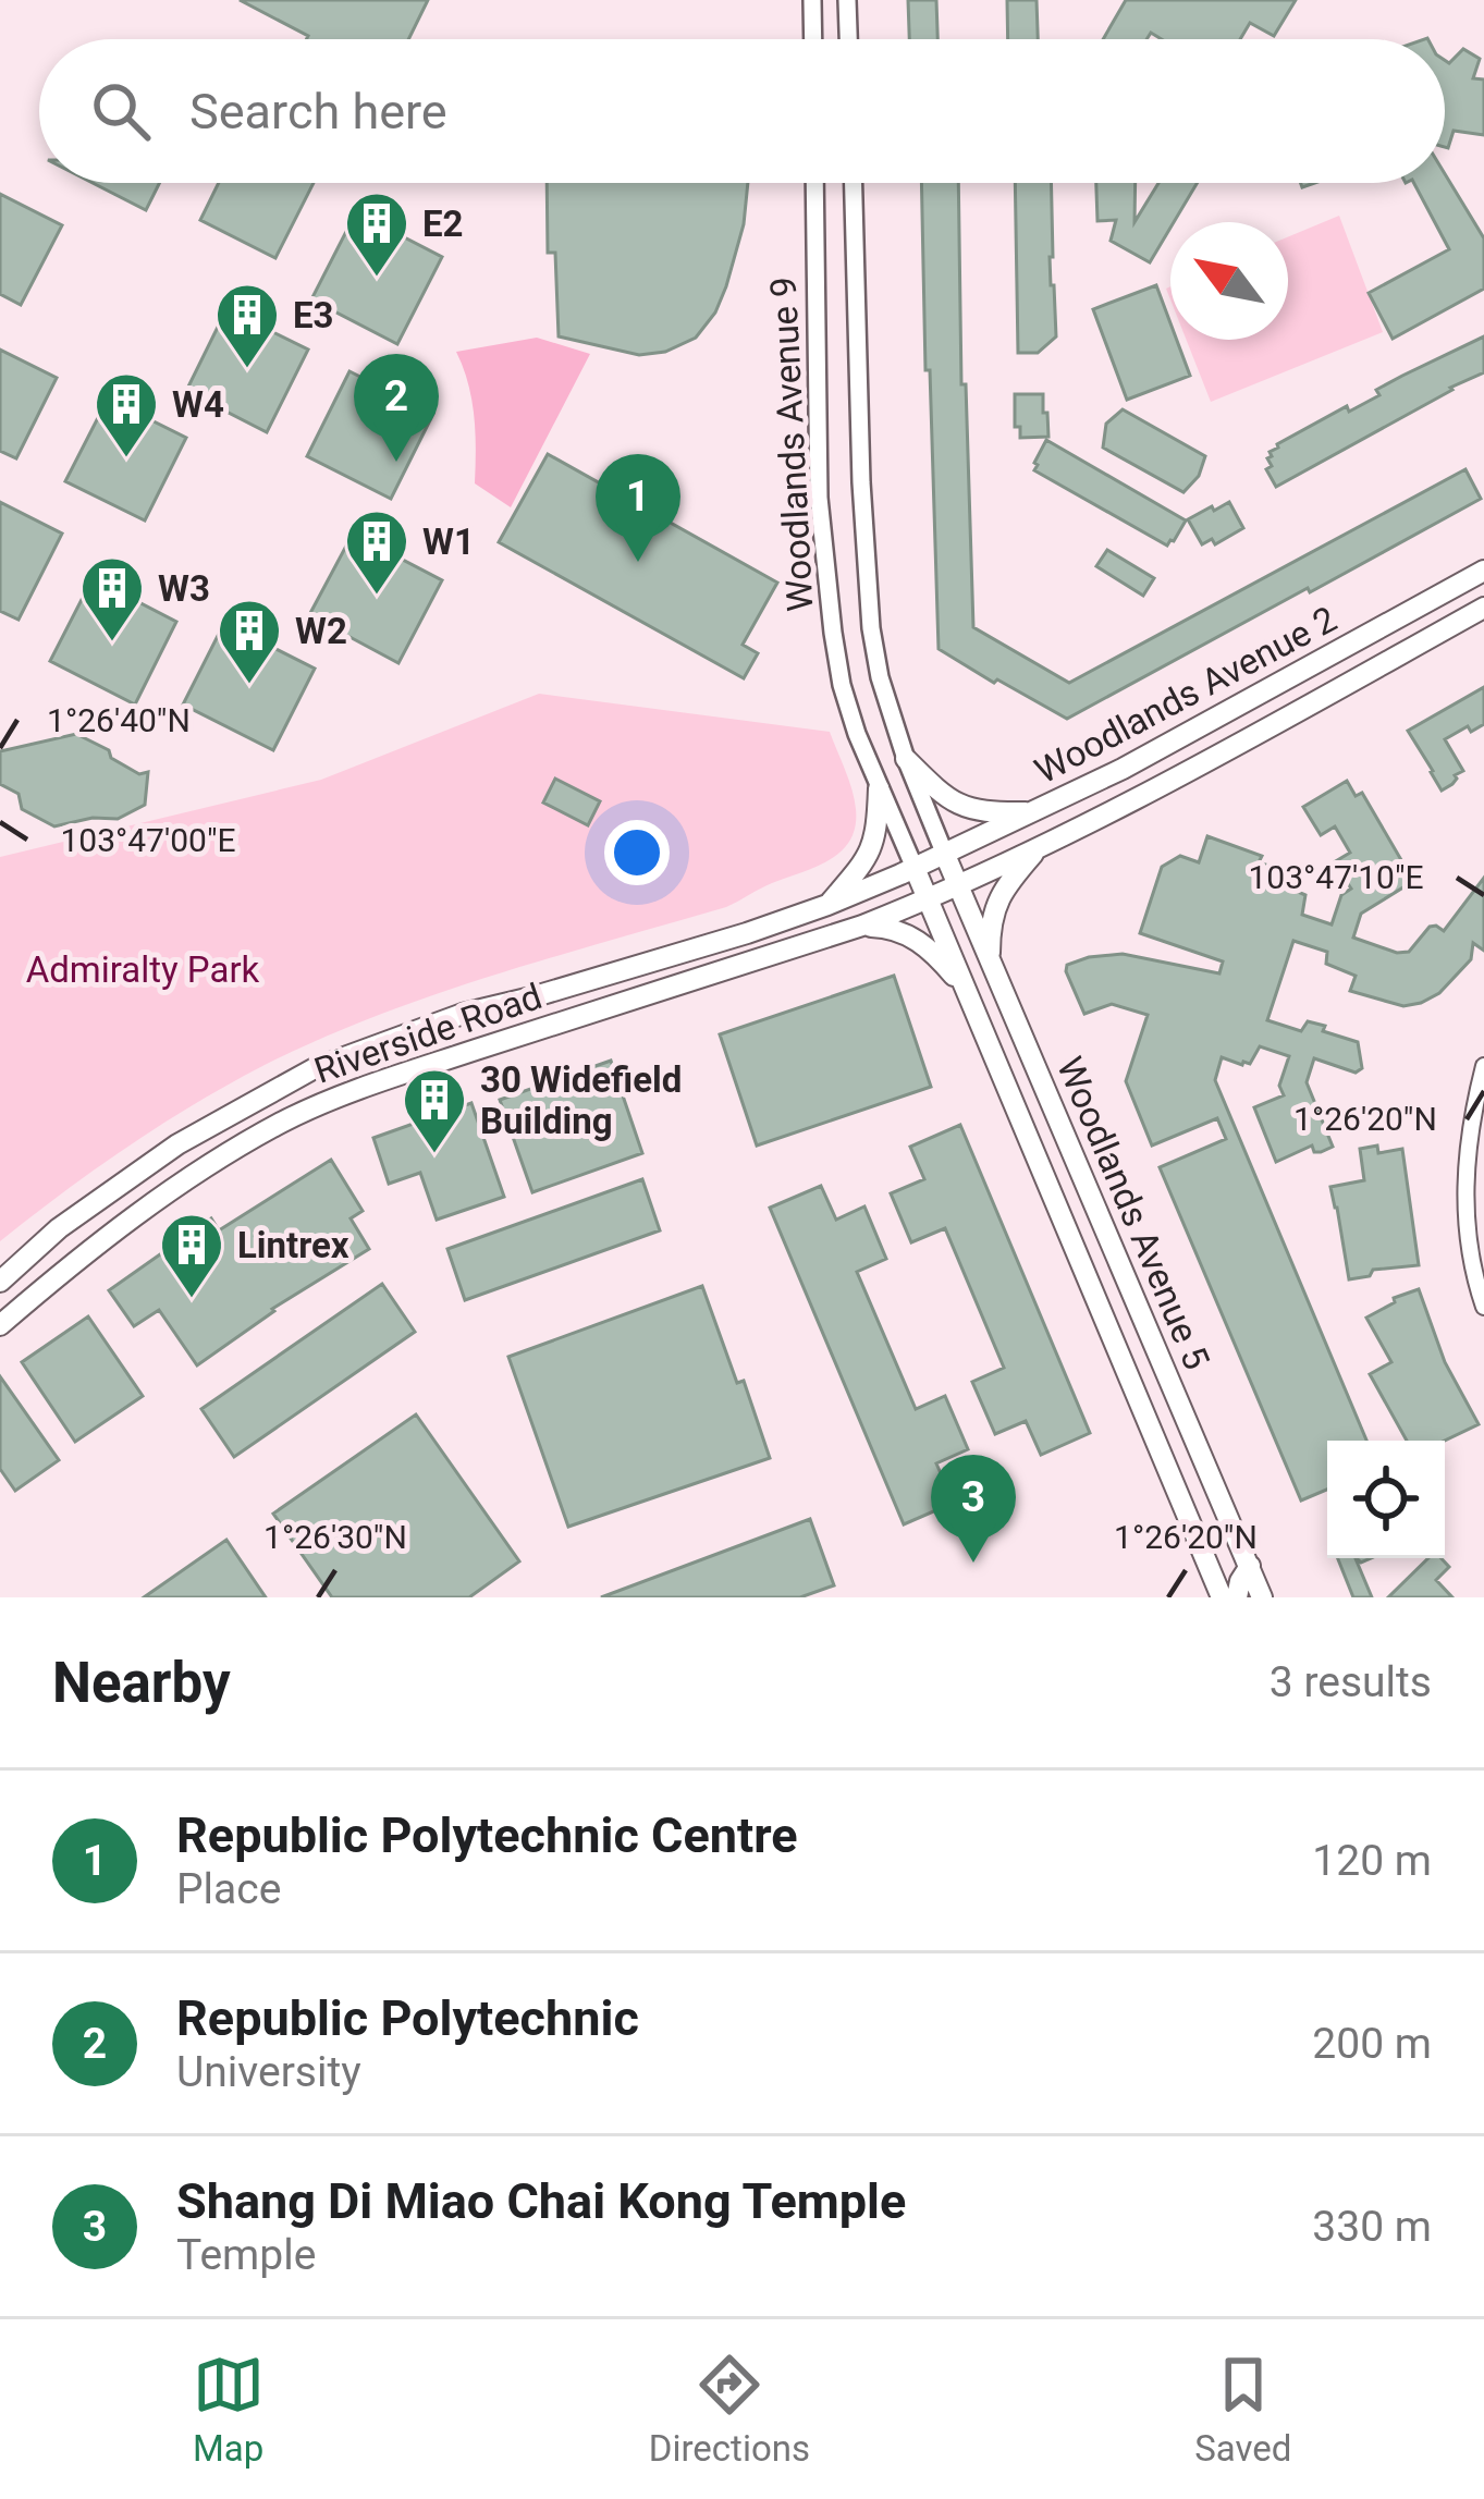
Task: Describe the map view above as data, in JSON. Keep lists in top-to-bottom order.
{
  "streets": {
    "main road": [
      "Woodlands Avenue 9",
      "Woodlands Avenue 2",
      "Riverside Road",
      "Woodlands Avenue 5"
    ]
  },
  "crossings": [
    ["Woodlands Avenue 9", "Woodlands Avenue 2"],
    ["Woodlands Avenue 9", "Riverside Road"],
    ["Woodlands Avenue 9", "Woodlands Avenue 5"],
    ["Woodlands Avenue 2", "Riverside Road"],
    ["Woodlands Avenue 2", "Woodlands Avenue 5"],
    ["Riverside Road", "Woodlands Avenue 5"]
  ],
  "parks": ["Admiralty Park"],
  "places": {
    "building": [
      "E2",
      "E3",
      "W4",
      "W1",
      "W3",
      "W2",
      "30 Widefield Building",
      "Lintrex"
    ]
  },
  "north": "top left",
  "page": {
    "search": "Search here",
    "pins": ["2", "1", "3"],
    "heading": ["Nearby", "3 results"],
    "list": [
      {
        "mark": "1",
        "name": "Republic Polytechnic Centre",
        "note": "Place",
        "value": "120 m"
      },
      {
        "mark": "2",
        "name": "Republic Polytechnic",
        "note": "University",
        "value": "200 m"
      },
      {
        "mark": "3",
        "name": "Shang Di Miao Chai Kong Temple",
        "note": "Temple",
        "value": "330 m"
      }
    ],
    "nav": ["Map", "Directions", "Saved"]
  },
  "coordinates": [
    "1°26'40\"N",
    "103°47'00\"E",
    "103°47'10\"E",
    "1°26'20\"N",
    "1°26'30\"N"
  ]
}
